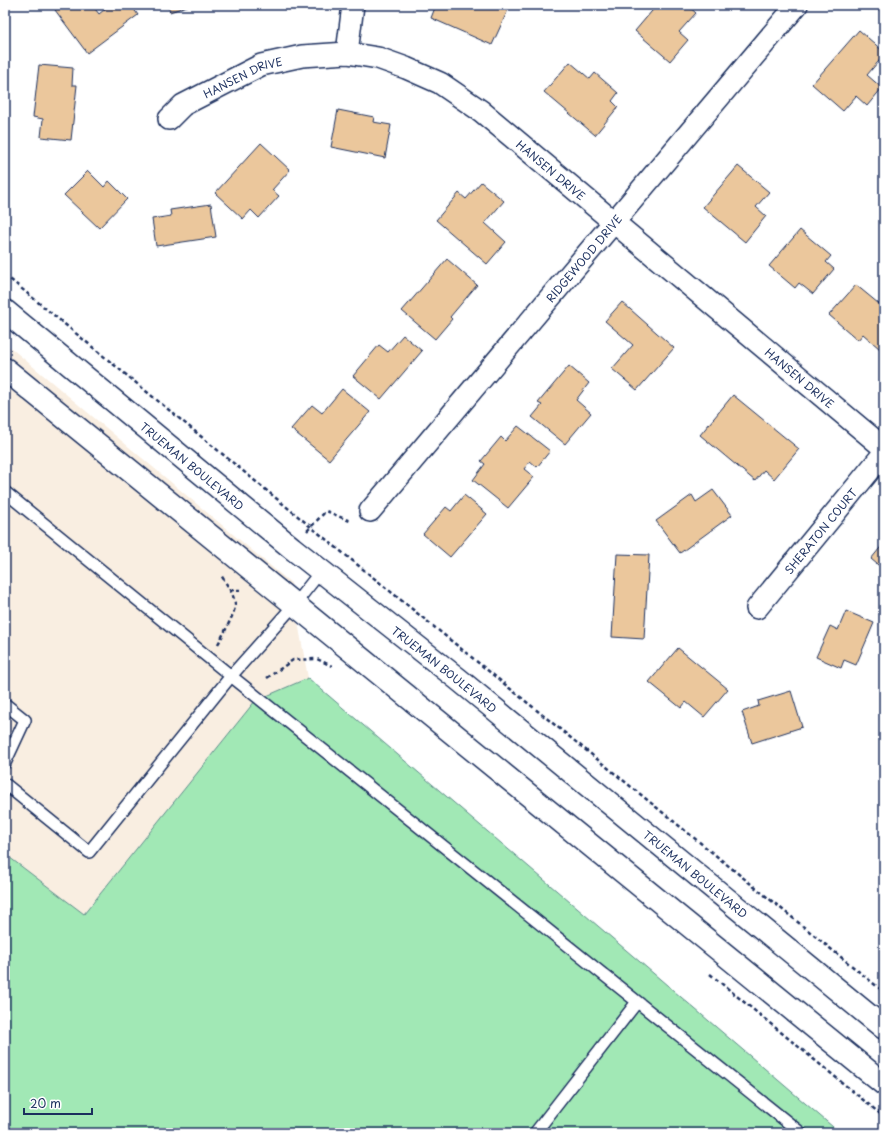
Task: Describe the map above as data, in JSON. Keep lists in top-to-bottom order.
{
  "streets": {
    "main road": ["TRUEMAN BOULEVARD"],
    "street": ["HANSEN DRIVE", "RIDGEWOOD DRIVE", "SHERATON COURT"]
  },
  "crossings": [
    ["HANSEN DRIVE", "RIDGEWOOD DRIVE"]
  ],
  "scale_bar": "20 m"
}
